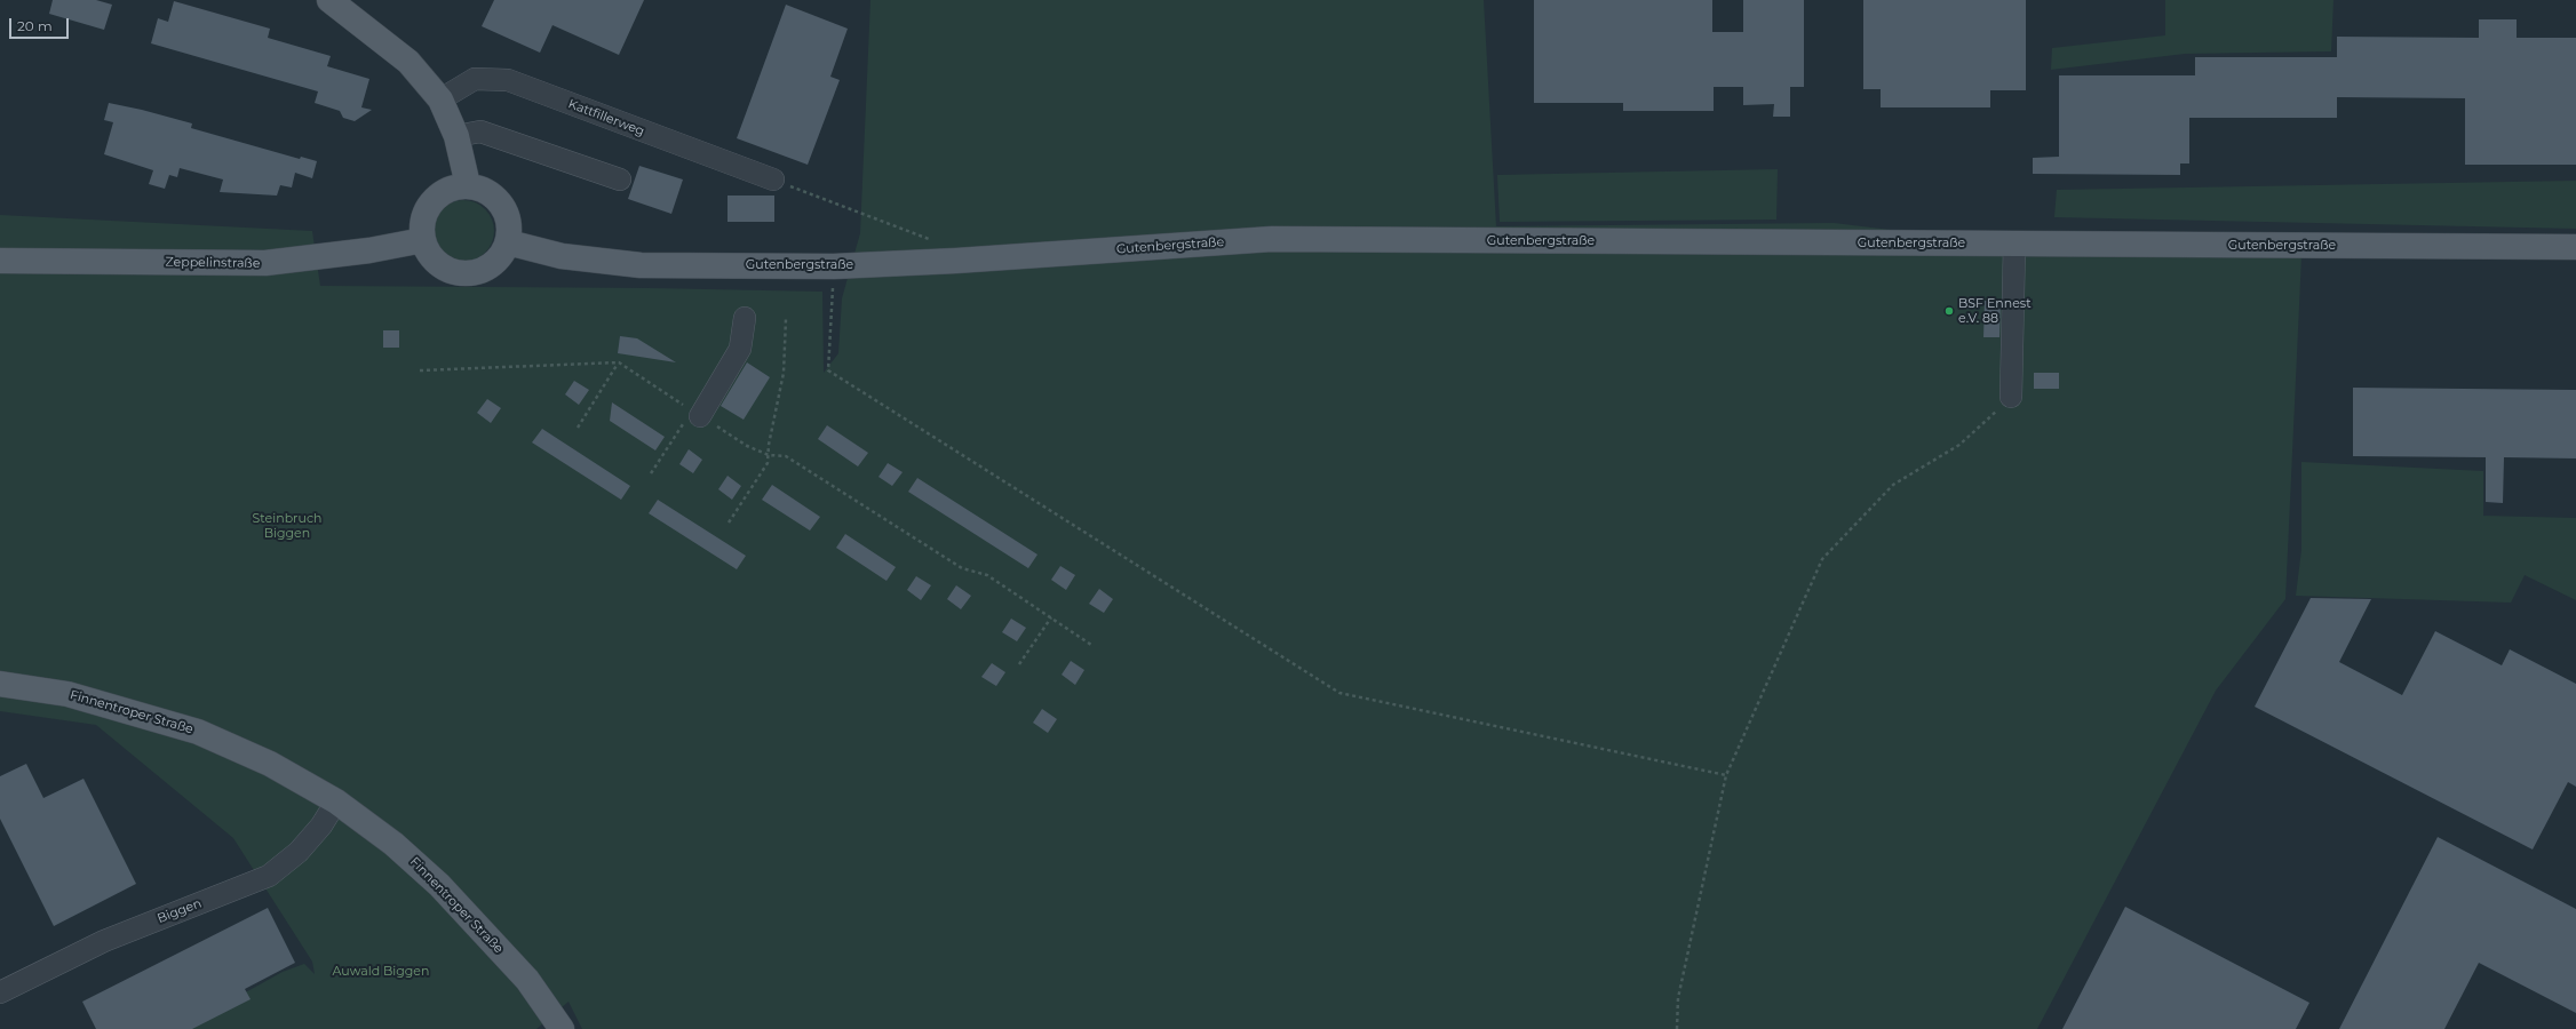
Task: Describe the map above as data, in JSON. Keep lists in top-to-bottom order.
{
  "streets": {
    "main road": ["Gutenbergstraße", "Zeppelinstraße", "Finnentroper Straße"],
    "street": ["Kattfillerweg", "Biggen"]
  },
  "crossings": [
    ["Gutenbergstraße", "Zeppelinstraße"],
    ["Finnentroper Straße", "Biggen"]
  ],
  "parks": ["Steinbruch Biggen", "Auwald Biggen"],
  "places": ["BSF Ennest e.V. 88"],
  "scale_bar": "20 m"
}
